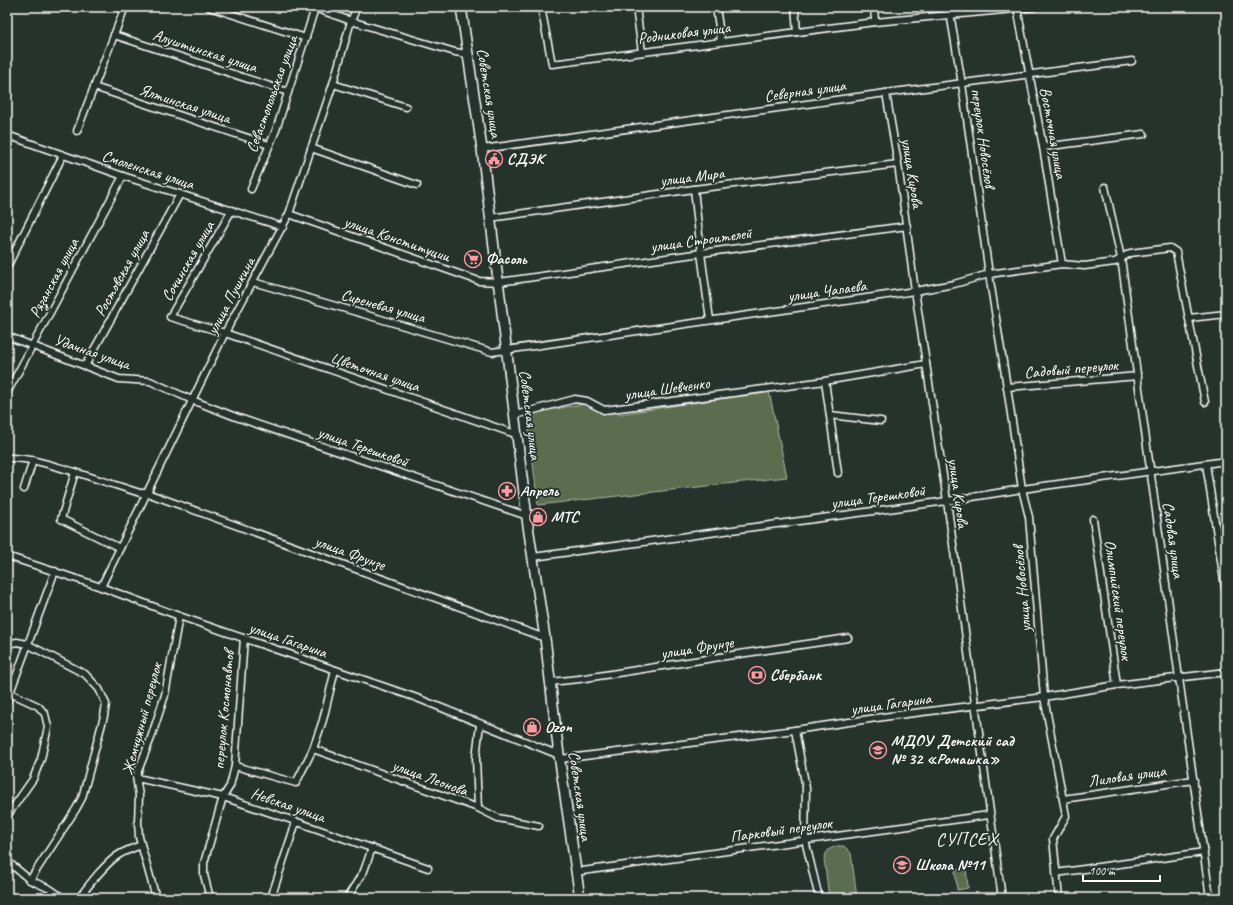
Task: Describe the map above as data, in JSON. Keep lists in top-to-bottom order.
{
  "streets": {
    "main road": ["Советская улица"],
    "street": [
      "Родниковая улица",
      "Алуштинская улица",
      "Северная улица",
      "Севастопольская улица",
      "Ялтинская улица",
      "Восточная улица",
      "переулок Новосёлов",
      "Смоленская улица",
      "улица Кирова",
      "улица Мира",
      "улица Конституции",
      "улица Строителей",
      "Сочинская улица",
      "Ростовская улица",
      "Рязанская улица",
      "улица Чапаева",
      "улица Пушкина",
      "Сиреневая улица",
      "Удачная улица",
      "Садовый переулок",
      "Цветочная улица",
      "улица Шевченко",
      "улица Терешковой",
      "Садовая улица",
      "улица Фрунзе",
      "улица Новосёлов",
      "Олимпийский переулок",
      "улица Гагарина",
      "переулок Космонавтов",
      "Жемчужный переулок",
      "Лиловая улица",
      "улица Леонова",
      "Невская улица",
      "Парковый переулок"
    ]
  },
  "crossings": [
    ["Родниковая улица", "Восточная улица"],
    ["Родниковая улица", "переулок Новосёлов"],
    ["Алуштинская улица", "Севастопольская улица"],
    ["Северная улица", "Советская улица"],
    ["Северная улица", "Восточная улица"],
    ["Северная улица", "переулок Новосёлов"],
    ["Северная улица", "улица Кирова"],
    ["Советская улица", "улица Мира"],
    ["Советская улица", "улица Конституции"],
    ["Советская улица", "улица Строителей"],
    ["Советская улица", "улица Чапаева"],
    ["Советская улица", "Сиреневая улица"],
    ["Советская улица", "Цветочная улица"],
    ["Советская улица", "улица Шевченко"],
    ["Советская улица", "улица Терешковой"],
    ["Советская улица", "улица Фрунзе"],
    ["Советская улица", "улица Гагарина"],
    ["Советская улица", "Парковый переулок"],
    ["Севастопольская улица", "Ялтинская улица"],
    ["Восточная улица", "улица Чапаева"],
    ["переулок Новосёлов", "улица Чапаева"],
    ["переулок Новосёлов", "улица Новосёлов"],
    ["Смоленская улица", "Сочинская улица"],
    ["Смоленская улица", "Ростовская улица"],
    ["Смоленская улица", "Рязанская улица"],
    ["Смоленская улица", "улица Пушкина"],
    ["улица Кирова", "улица Мира"],
    ["улица Кирова", "улица Строителей"],
    ["улица Кирова", "улица Чапаева"],
    ["улица Кирова", "улица Шевченко"],
    ["улица Кирова", "улица Терешковой"],
    ["улица Кирова", "улица Гагарина"],
    ["улица Кирова", "Парковый переулок"],
    ["улица Конституции", "улица Строителей"],
    ["улица Конституции", "улица Пушкина"],
    ["Сочинская улица", "улица Пушкина"],
    ["Сочинская улица", "Цветочная улица"],
    ["Ростовская улица", "Удачная улица"],
    ["Рязанская улица", "Удачная улица"],
    ["улица Чапаева", "Сиреневая улица"],
    ["улица Чапаева", "Садовая улица"],
    ["улица Чапаева", "улица Новосёлов"],
    ["улица Пушкина", "Сиреневая улица"],
    ["улица Пушкина", "Удачная улица"],
    ["улица Пушкина", "Цветочная улица"],
    ["улица Пушкина", "улица Терешковой"],
    ["улица Пушкина", "улица Фрунзе"],
    ["улица Пушкина", "улица Гагарина"],
    ["Удачная улица", "улица Терешковой"],
    ["Садовый переулок", "Садовая улица"],
    ["Садовый переулок", "улица Новосёлов"],
    ["улица Терешковой", "Садовая улица"],
    ["улица Терешковой", "улица Новосёлов"],
    ["Садовая улица", "улица Гагарина"],
    ["Садовая улица", "Лиловая улица"],
    ["улица Новосёлов", "улица Гагарина"],
    ["улица Новосёлов", "Лиловая улица"],
    ["Олимпийский переулок", "улица Гагарина"],
    ["улица Гагарина", "переулок Космонавтов"],
    ["улица Гагарина", "Жемчужный переулок"],
    ["переулок Космонавтов", "Невская улица"],
    ["Жемчужный переулок", "Невская улица"]
  ],
  "districts": ["СУПСЕХ"],
  "places": {
    "public building": ["СДЭК"],
    "supermarket": ["Фасоль"],
    "pharmacy": ["Апрель"],
    "shop": ["МТС", "Ozon"],
    "bank": ["Сбербанк"],
    "school or university": ["МДОУ Детский сад № 32 «Ромашка»", "Школа №11"]
  },
  "scale_bar": "100 m"
}
